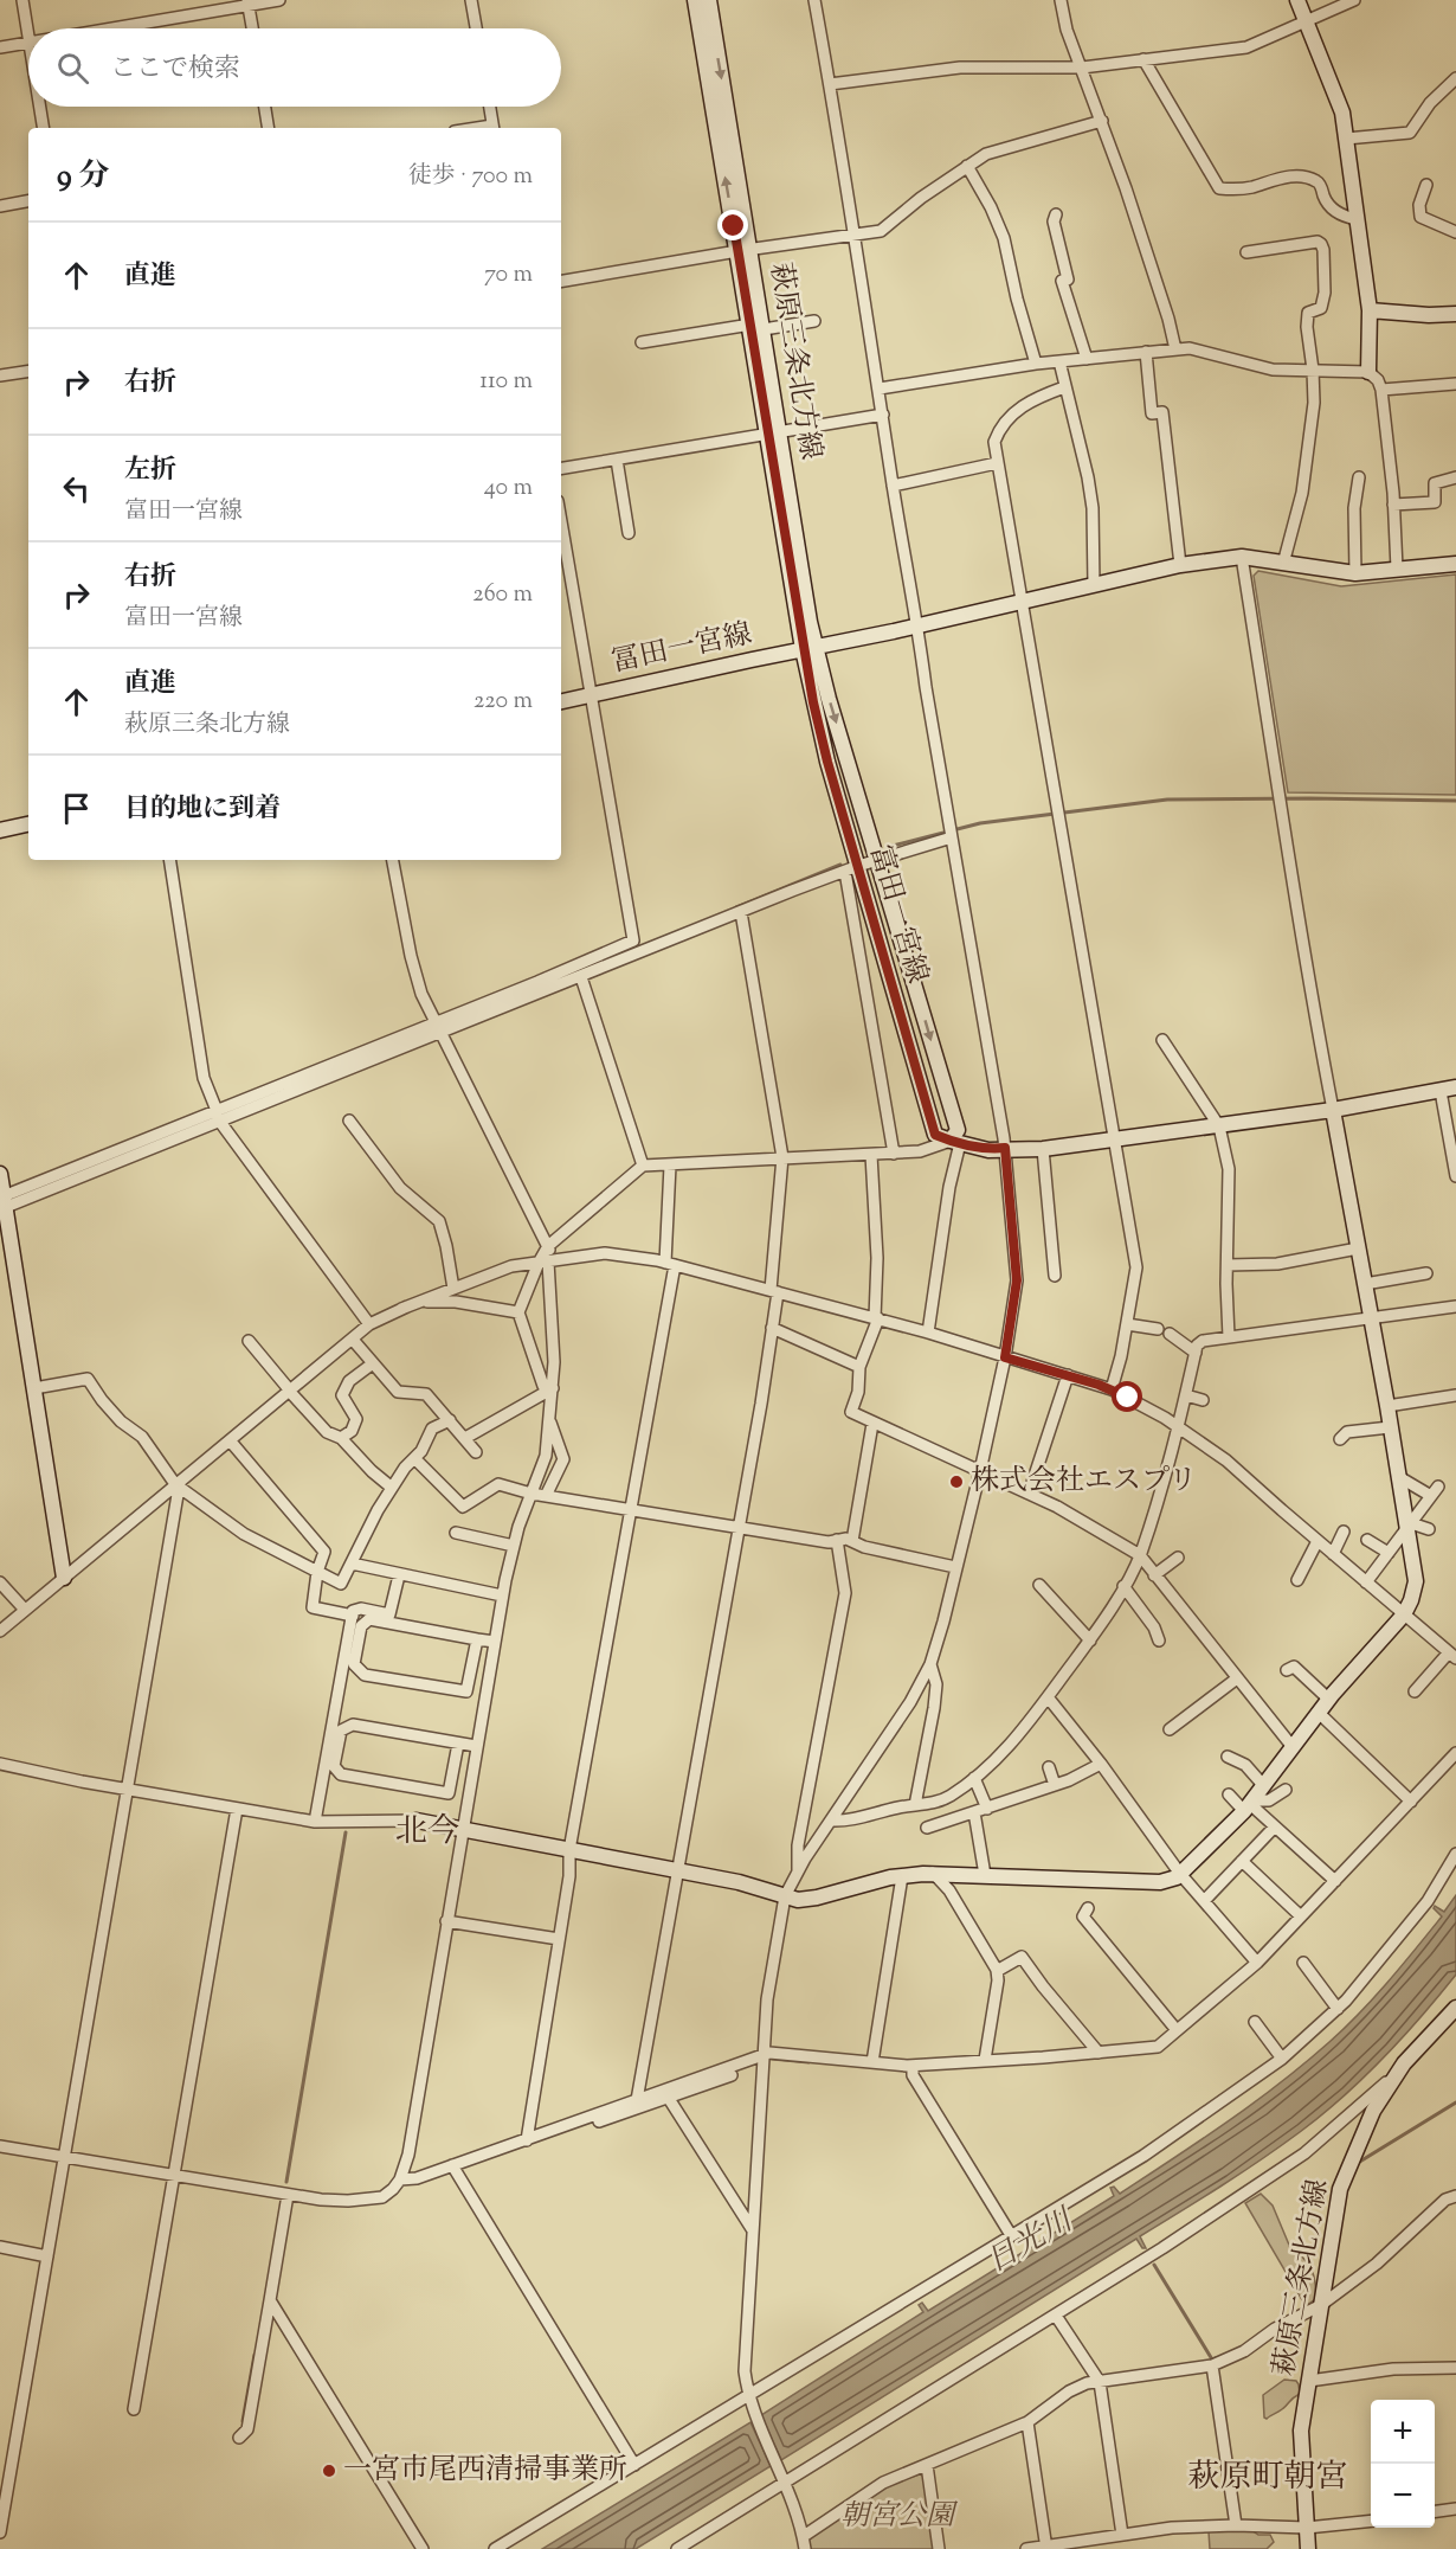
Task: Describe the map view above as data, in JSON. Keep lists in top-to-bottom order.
{
  "streets": {
    "main road": ["萩原三条北方線", "冨田一宮線", "富田一宮線"]
  },
  "crossings": [
    ["萩原三条北方線", "冨田一宮線"],
    ["萩原三条北方線", "富田一宮線"],
    ["冨田一宮線", "富田一宮線"]
  ],
  "districts": ["北今", "萩原町朝宮"],
  "water": ["日光川"],
  "parks": ["朝宮公園"],
  "places": ["株式会社エスプリ", "一宮市尾西清掃事業所"],
  "page": {
    "search": "ここで検索",
    "heading": ["9 分", "徒歩 · 700 m"],
    "list": [
      ["直進", "70 m"],
      ["右折", "110 m"],
      ["左折", "富田一宮線", "40 m"],
      ["右折", "富田一宮線", "260 m"],
      ["直進", "萩原三条北方線", "220 m"],
      "目的地に到着"
    ],
    "map_buttons": ["+", "−"]
  }
}
